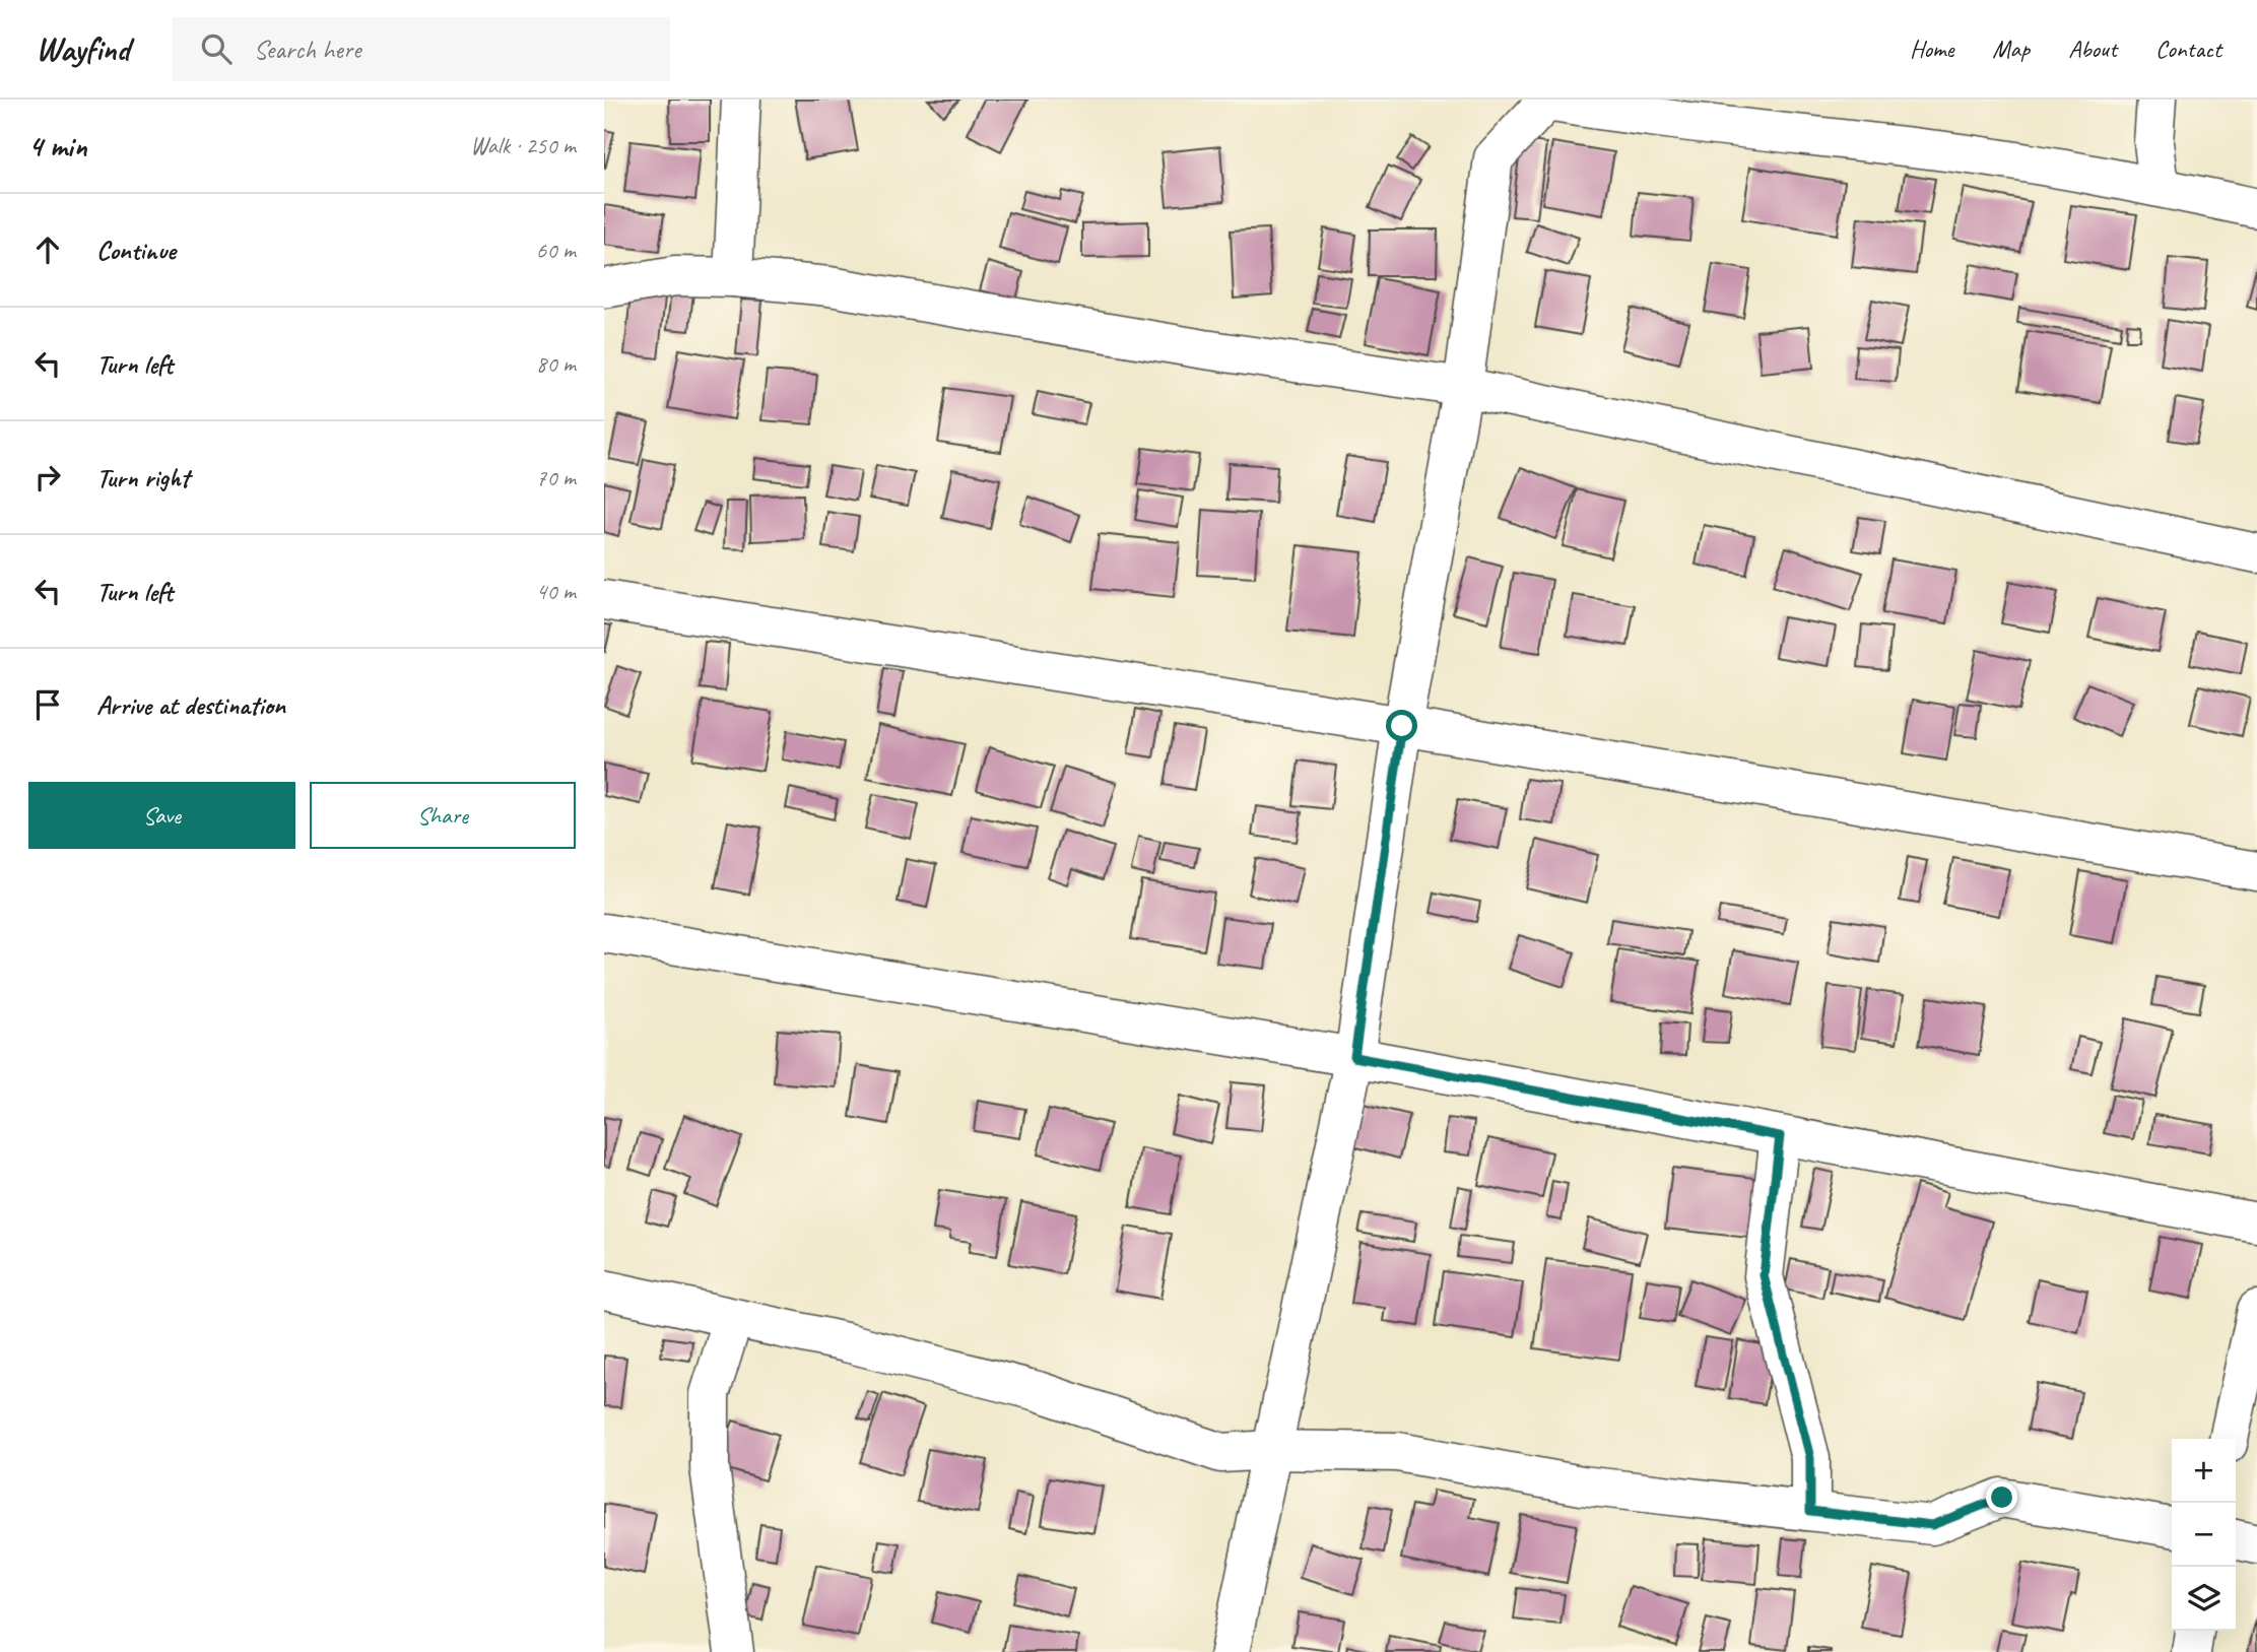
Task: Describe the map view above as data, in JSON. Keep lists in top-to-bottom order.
{
  "page": {
    "header": "Wayfind",
    "search": "Search here",
    "nav": [
      "Home",
      "Map",
      "About",
      "Contact"
    ],
    "heading": ["4 min", "Walk · 250 m"],
    "list": [
      ["Continue", "60 m"],
      ["Turn left", "80 m"],
      ["Turn right", "70 m"],
      ["Turn left", "40 m"],
      "Arrive at destination"
    ],
    "buttons": ["Save", "Share"],
    "map_buttons": ["+", "−"]
  }
}
